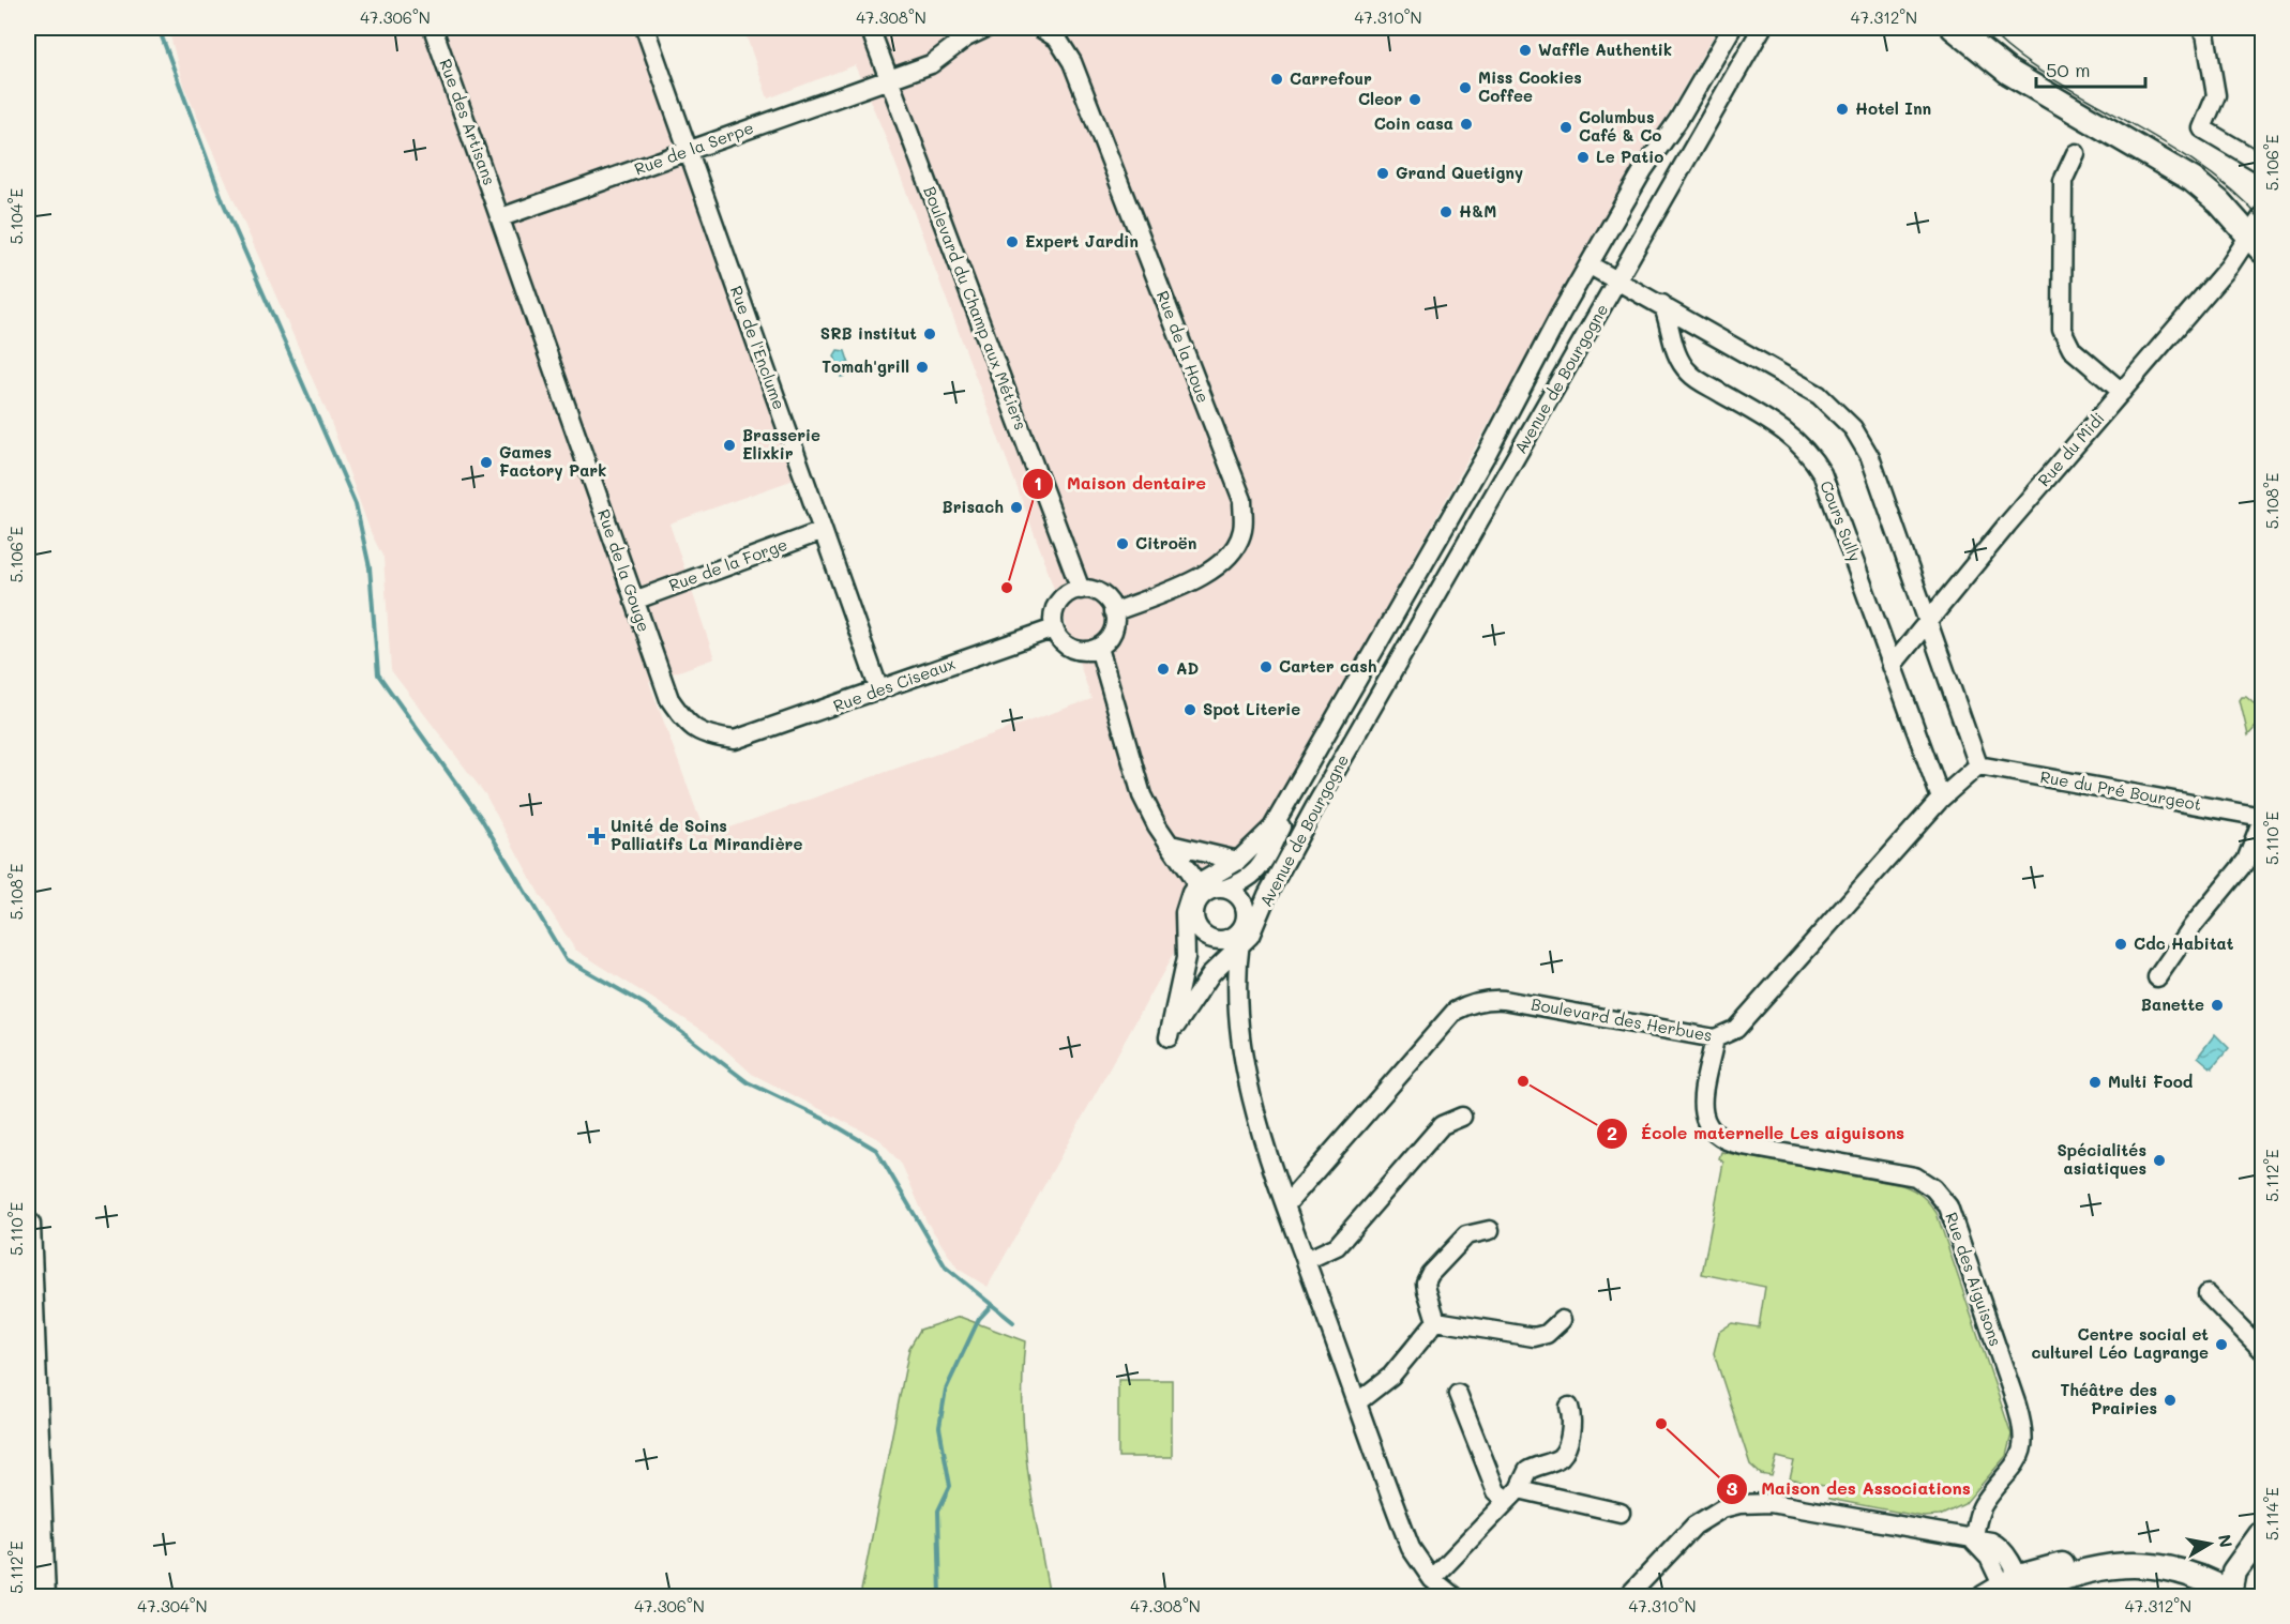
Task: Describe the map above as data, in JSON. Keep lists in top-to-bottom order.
{
  "streets": {
    "street": [
      "Rue des Artisans",
      "Rue de la Serpe",
      "Boulevard du Champ aux Métiers",
      "Rue de la Houe",
      "Rue de l'Enclume",
      "Avenue de Bourgogne",
      "Rue du Midi",
      "Cours Sully",
      "Rue de la Forge",
      "Rue de la Gouge",
      "Rue des Ciseaux",
      "Rue du Pré Bourgeot",
      "Boulevard des Herbues",
      "Rue des Aiguisons"
    ]
  },
  "crossings": [
    ["Rue des Artisans", "Rue de la Serpe"],
    ["Rue des Artisans", "Rue de la Gouge"],
    ["Rue de la Serpe", "Boulevard du Champ aux Métiers"],
    ["Rue de la Serpe", "Rue de l'Enclume"],
    ["Rue de la Serpe", "Rue de la Gouge"],
    ["Boulevard du Champ aux Métiers", "Rue de la Houe"],
    ["Boulevard du Champ aux Métiers", "Rue des Ciseaux"],
    ["Rue de la Houe", "Rue des Ciseaux"],
    ["Rue de l'Enclume", "Rue de la Forge"],
    ["Rue de l'Enclume", "Rue des Ciseaux"],
    ["Rue du Midi", "Cours Sully"],
    ["Cours Sully", "Boulevard des Herbues"],
    ["Rue de la Forge", "Rue de la Gouge"],
    ["Rue de la Gouge", "Rue des Ciseaux"],
    ["Rue du Pré Bourgeot", "Boulevard des Herbues"],
    ["Boulevard des Herbues", "Rue des Aiguisons"]
  ],
  "places": {
    "other": [
      "Waffle Authentik",
      "Carrefour",
      "Miss Cookies Coffee",
      "Cleor",
      "Hotel Inn",
      "Coin casa",
      "Columbus Café & Co",
      "Le Patio",
      "Grand Quetigny",
      "H&M",
      "Expert Jardin",
      "SRB institut",
      "Tomah'grill",
      "Brasserie Elixkir",
      "Games Factory Park",
      "Brisach",
      "Citroën",
      "Maison dentaire",
      "Carter cash",
      "AD",
      "Spot Literie",
      "Cdc Habitat",
      "Banette",
      "École maternelle Les aiguisons",
      "Multi Food",
      "Spécialités asiatiques",
      "Centre social et culturel Léo Lagrange",
      "Théâtre des Prairies",
      "Maison des Associations"
    ],
    "health": ["Unité de Soins Palliatifs La Mirandière"]
  },
  "scale_bar": "50 m",
  "north": "right",
  "coordinates": [
    "47.306°N",
    "47.308°N",
    "47.310°N",
    "47.312°N",
    "5.106°E",
    "5.104°E",
    "5.108°E",
    "5.110°E",
    "5.112°E",
    "5.114°E",
    "47.304°N"
  ]
}
